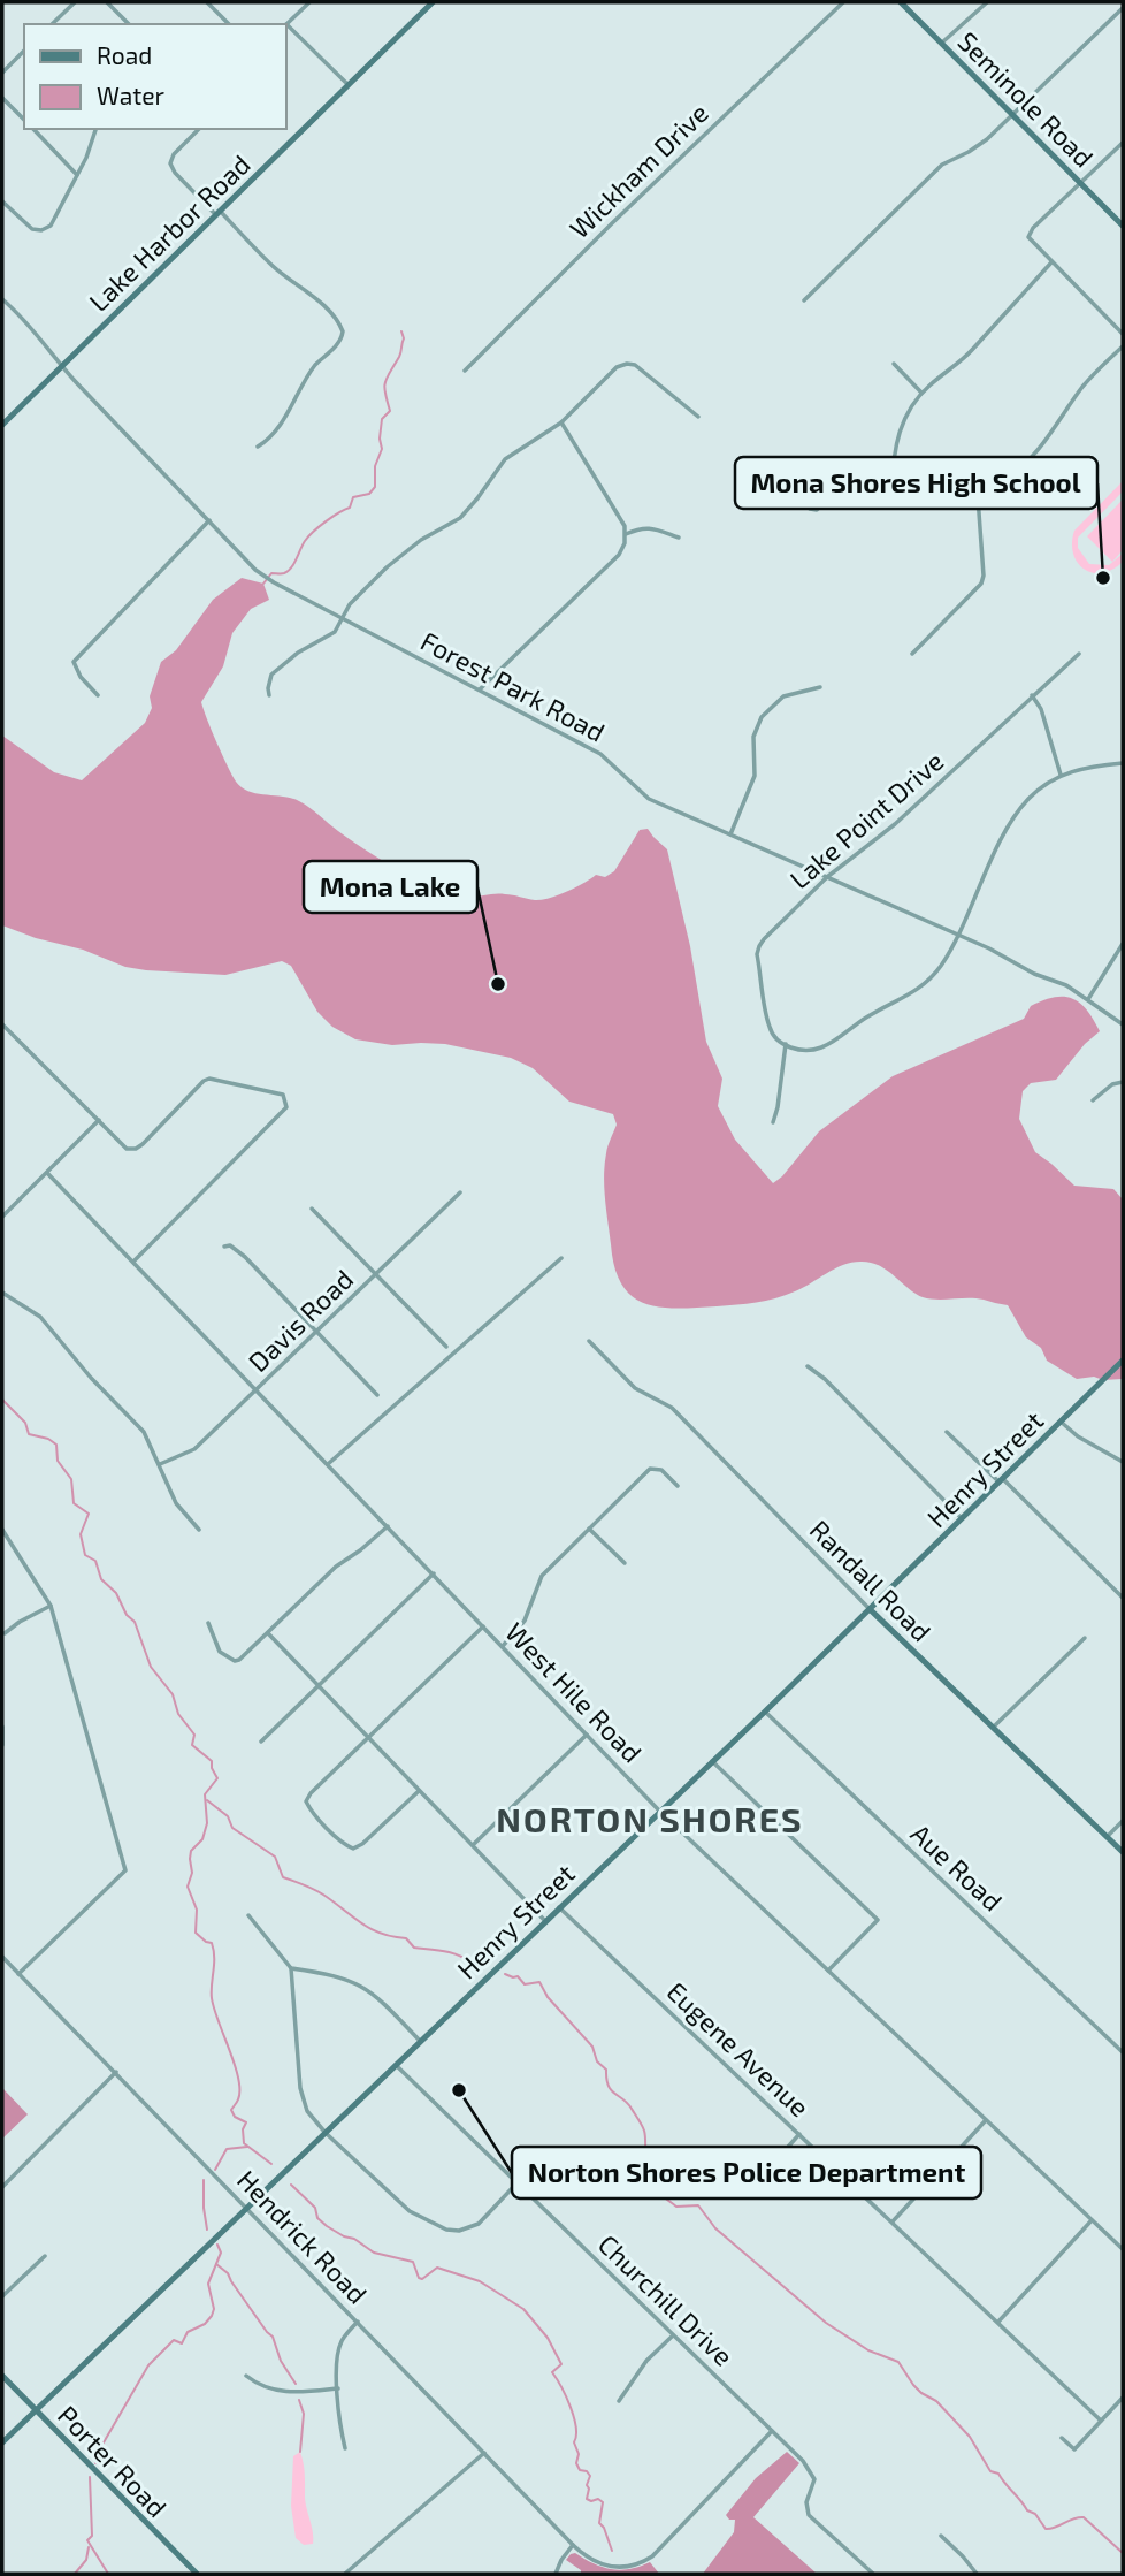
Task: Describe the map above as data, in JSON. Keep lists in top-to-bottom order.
{
  "streets": {
    "street": [
      "Seminole Road",
      "Wickham Drive",
      "Lake Harbor Road",
      "Forest Park Road",
      "Lake Point Drive",
      "Davis Road",
      "Henry Street",
      "Randall Road",
      "West Hile Road",
      "Aue Road",
      "Eugene Avenue",
      "Hendrick Road",
      "Churchill Drive",
      "Porter Road"
    ]
  },
  "crossings": [
    ["Lake Harbor Road", "Forest Park Road"],
    ["Forest Park Road", "Lake Point Drive"],
    ["Davis Road", "West Hile Road"],
    ["Henry Street", "Randall Road"],
    ["Henry Street", "West Hile Road"],
    ["Henry Street", "Aue Road"],
    ["Henry Street", "Eugene Avenue"],
    ["Henry Street", "Hendrick Road"],
    ["Henry Street", "Churchill Drive"],
    ["Henry Street", "Porter Road"],
    ["Hendrick Road", "Churchill Drive"]
  ],
  "districts": ["NORTON SHORES"],
  "places": ["Mona Shores High School", "Mona Lake", "Norton Shores Police Department"],
  "legend": ["Road", "Water"]
}
